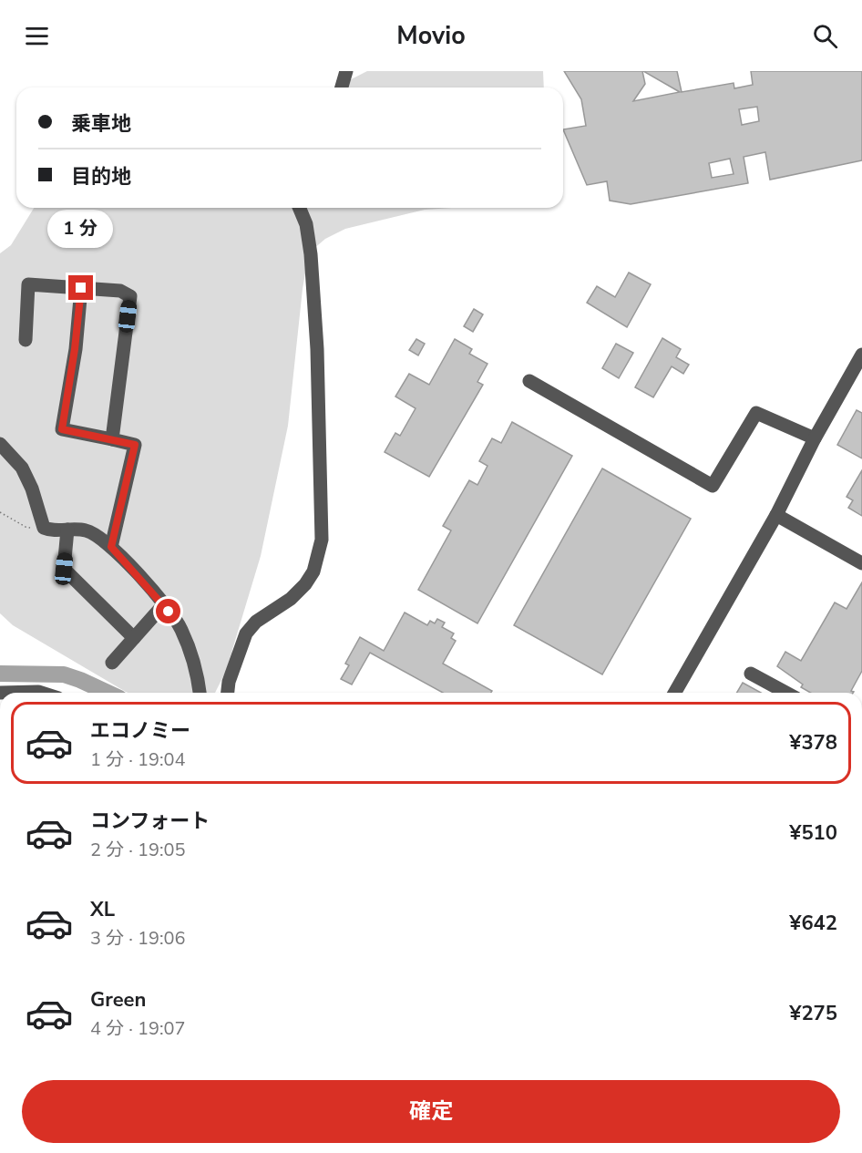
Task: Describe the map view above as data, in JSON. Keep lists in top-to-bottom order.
{
  "page": {
    "header": "Movio",
    "banner": ["乗車地", "目的地"],
    "bubble": "1 分",
    "list": [
      {
        "name": "エコノミー",
        "note": "1 分 · 19:04",
        "value": "¥378"
      },
      {
        "name": "コンフォート",
        "note": "2 分 · 19:05",
        "value": "¥510"
      },
      {
        "name": "XL",
        "note": "3 分 · 19:06",
        "value": "¥642"
      },
      {
        "name": "Green",
        "note": "4 分 · 19:07",
        "value": "¥275"
      }
    ],
    "buttons": "確定"
  }
}
